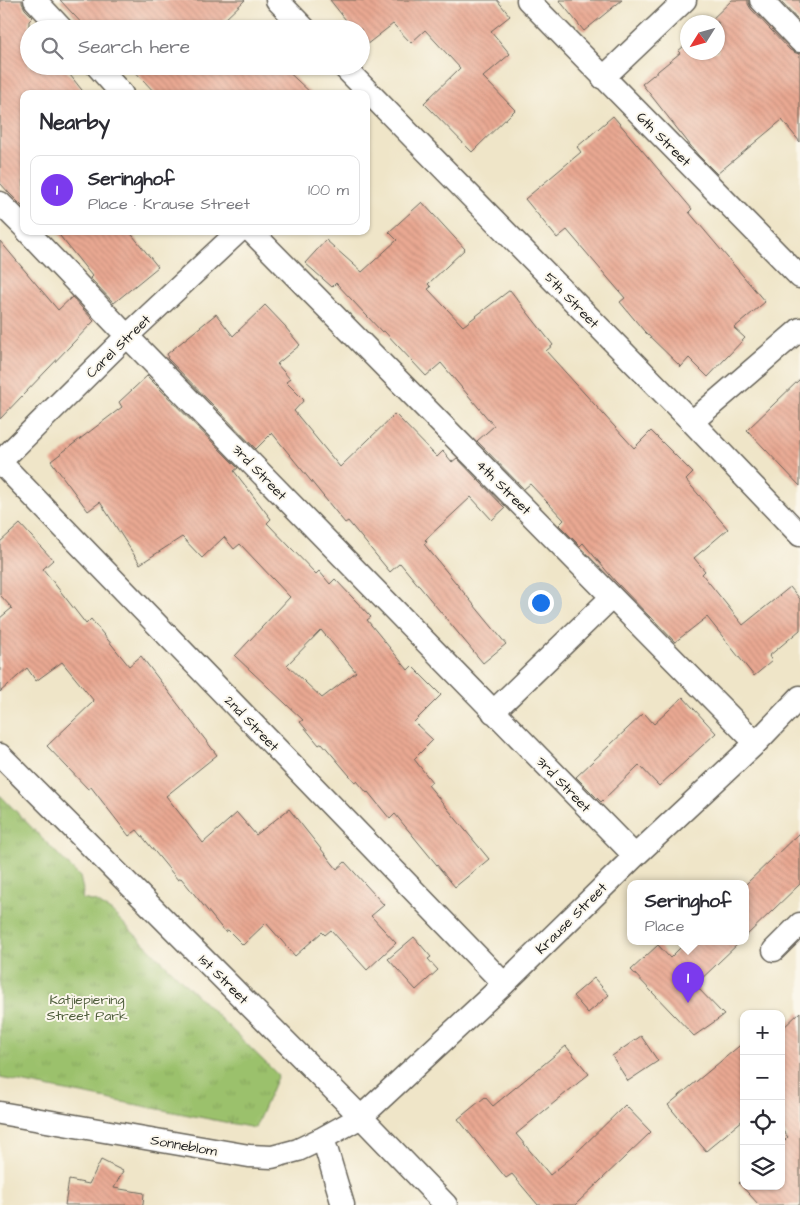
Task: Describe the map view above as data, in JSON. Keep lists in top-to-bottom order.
{
  "streets": {
    "street": [
      "6th Street",
      "5th Street",
      "Carel Street",
      "3rd Street",
      "4th Street",
      "2nd Street",
      "Krause Street",
      "1st Street",
      "Sonneblom"
    ]
  },
  "crossings": [
    ["Carel Street", "3rd Street"],
    ["Carel Street", "2nd Street"],
    ["3rd Street", "Krause Street"],
    ["4th Street", "Krause Street"],
    ["2nd Street", "Krause Street"],
    ["Krause Street", "1st Street"],
    ["Krause Street", "Sonneblom"],
    ["1st Street", "Sonneblom"]
  ],
  "parks": ["Katjiepiering Street Park"],
  "north": "bottom left",
  "page": {
    "search": "Search here",
    "heading": "Nearby",
    "list": [
      {
        "mark": "1",
        "name": "Seringhof",
        "note": "Place · Krause Street",
        "value": "100 m"
      }
    ],
    "popup": ["Seringhof", "Place"],
    "pins": "1",
    "map_buttons": ["+", "−"]
  }
}
